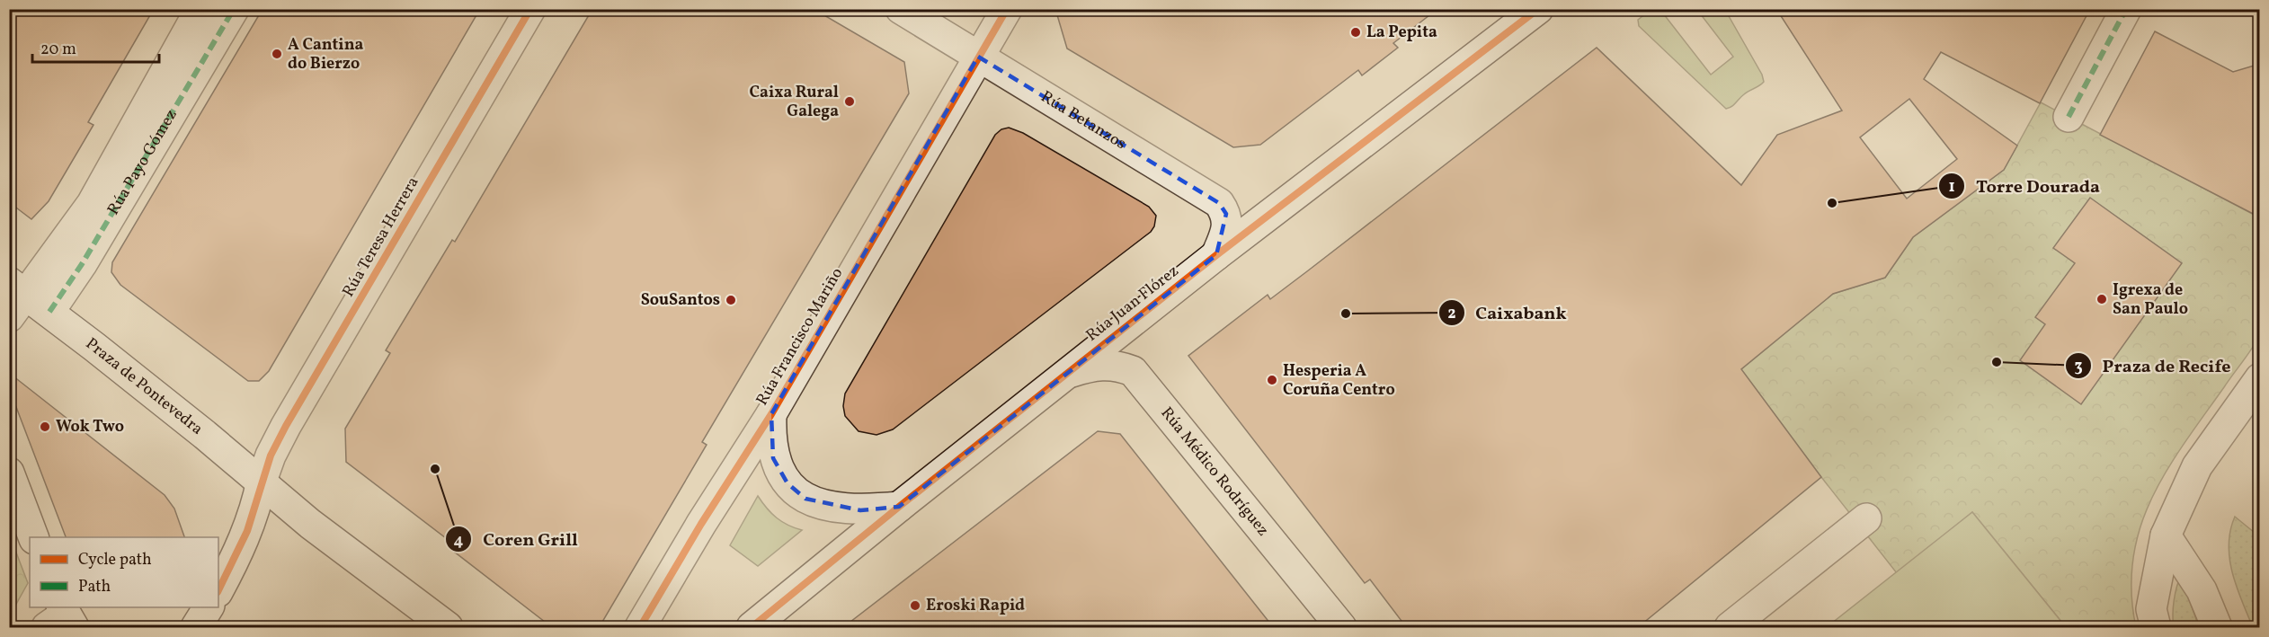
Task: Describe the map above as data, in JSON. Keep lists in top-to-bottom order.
{
  "streets": {
    "street": [
      "Rúa Betanzos",
      "Rúa Payo Gómez",
      "Rúa Teresa Herrera",
      "Rúa Juan Flórez",
      "Rúa Francisco Mariño",
      "Praza de Pontevedra",
      "Rúa Médico Rodríguez"
    ]
  },
  "crossings": [
    ["Rúa Betanzos", "Rúa Juan Flórez"],
    ["Rúa Betanzos", "Rúa Francisco Mariño"],
    ["Rúa Payo Gómez", "Praza de Pontevedra"],
    ["Rúa Teresa Herrera", "Praza de Pontevedra"],
    ["Rúa Juan Flórez", "Rúa Médico Rodríguez"]
  ],
  "places": [
    "La Pepita",
    "A Cantina do Bierzo",
    "Caixa Rural Galega",
    "Torre Dourada",
    "Igrexa de San Paulo",
    "SouSantos",
    "Caixabank",
    "Praza de Recife",
    "Hesperia A Coruña Centro",
    "Wok Two",
    "Coren Grill",
    "Eroski Rapid"
  ],
  "legend": ["Cycle path", "Path"],
  "scale_bar": "20 m"
}
